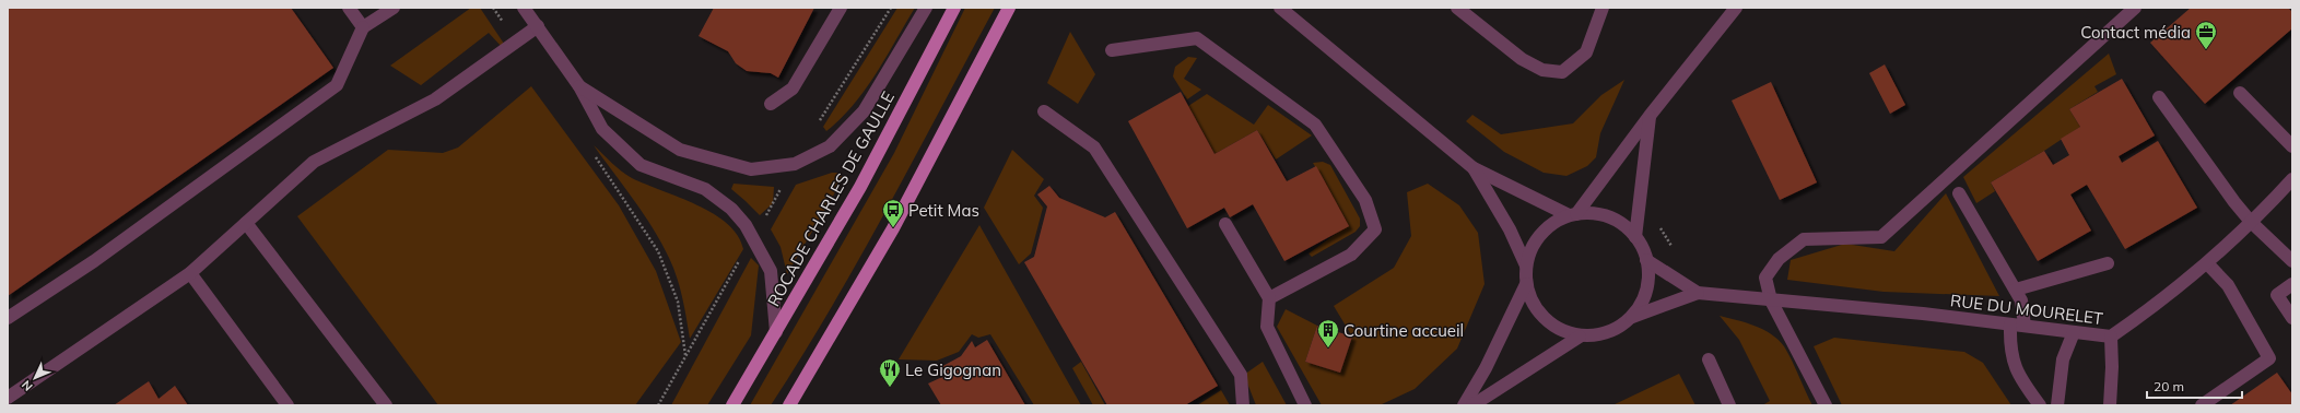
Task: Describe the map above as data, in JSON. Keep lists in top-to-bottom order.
{
  "streets": {
    "main road": ["ROCADE CHARLES DE GAULLE"],
    "street": ["RUE DU MOURELET"]
  },
  "places": {
    "office": ["Contact média"],
    "bus stop": ["Petit Mas"],
    "building": ["Courtine accueil"],
    "restaurant": ["Le Gigognan"]
  },
  "scale_bar": "20 m",
  "north": "bottom left"
}
